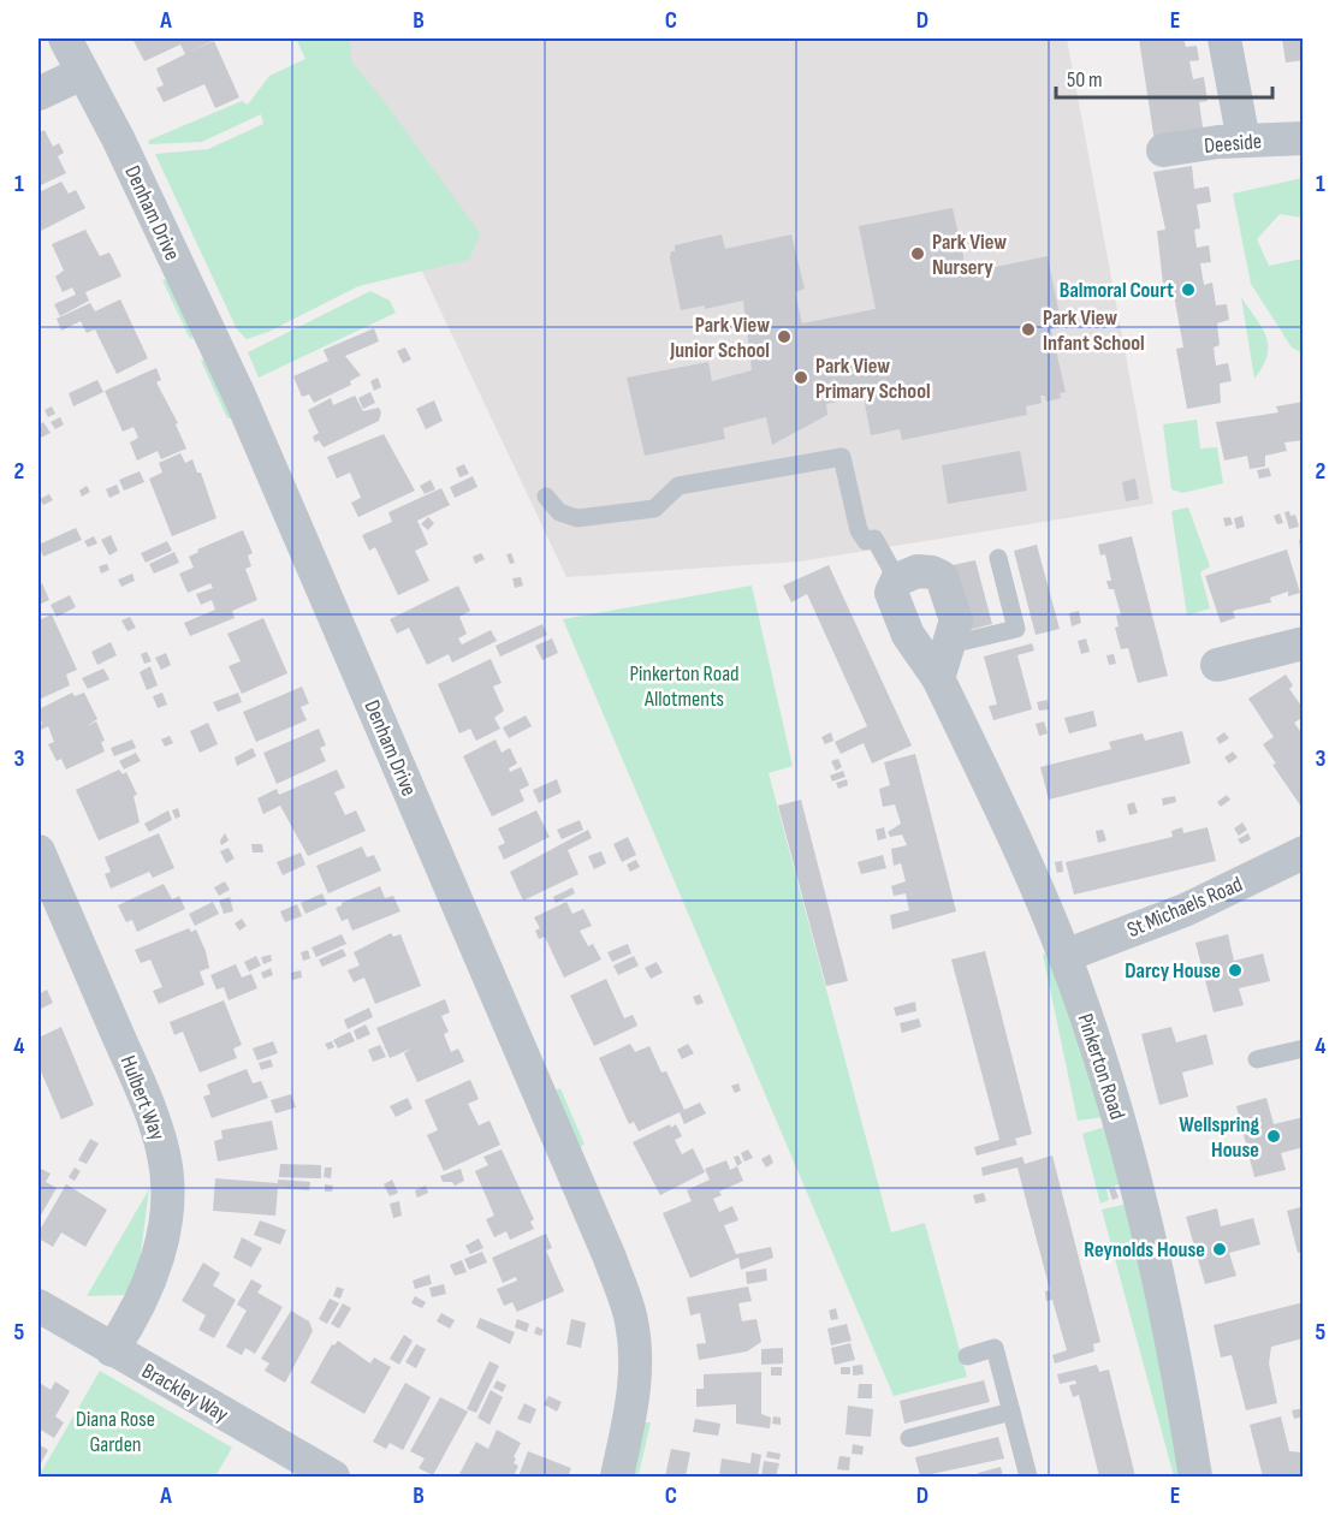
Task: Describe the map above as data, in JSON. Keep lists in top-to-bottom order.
{
  "streets": {
    "street": [
      "Deeside",
      "Denham Drive",
      "St Michaels Road",
      "Pinkerton Road",
      "Hulbert Way",
      "Brackley Way"
    ]
  },
  "crossings": [
    ["St Michaels Road", "Pinkerton Road"],
    ["Hulbert Way", "Brackley Way"]
  ],
  "parks": ["Pinkerton Road Allotments", "Diana Rose Garden"],
  "places": [
    "Park View Nursery",
    "Balmoral Court",
    "Park View Infant School",
    "Park View Junior School",
    "Park View Primary School",
    "Darcy House",
    "Wellspring House",
    "Reynolds House"
  ],
  "scale_bar": "50 m",
  "grid": {
    "columns": [
      "A",
      "B",
      "C",
      "D",
      "E"
    ],
    "rows": [
      "1",
      "2",
      "3",
      "4",
      "5"
    ]
  }
}
